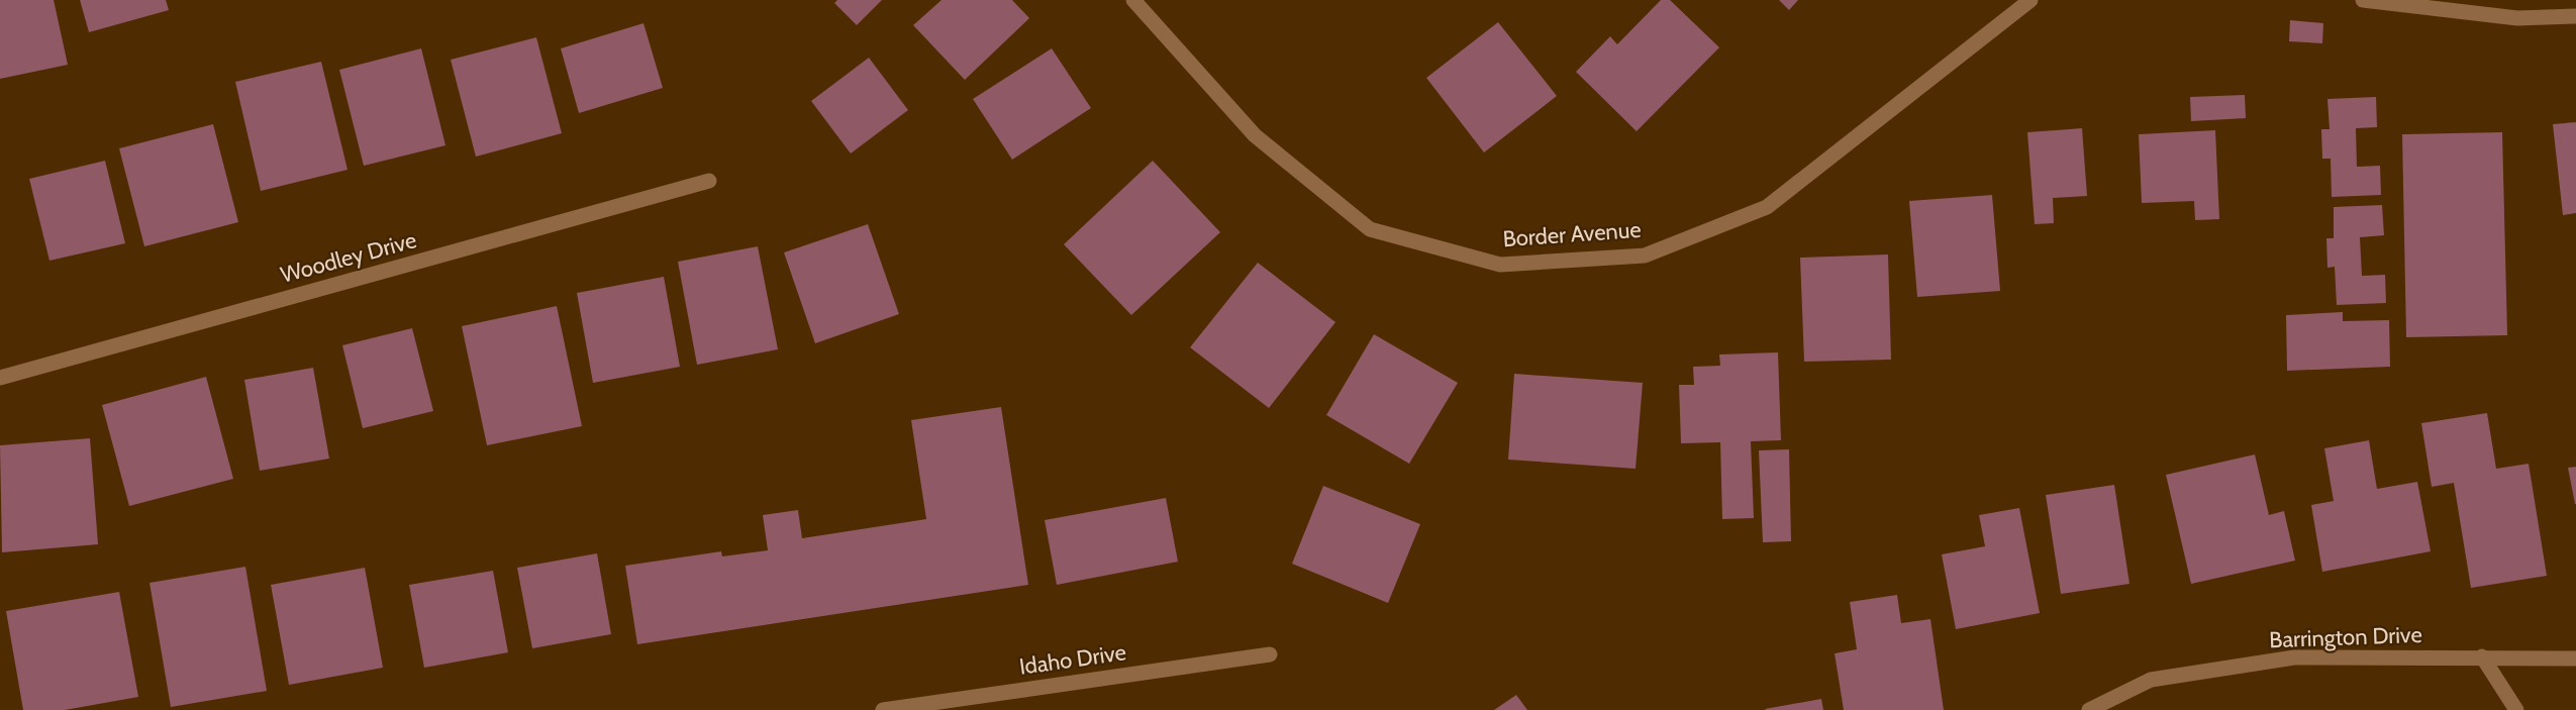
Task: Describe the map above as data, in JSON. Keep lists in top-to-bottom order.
{
  "streets": {
    "street": [
      "Border Avenue",
      "Woodley Drive",
      "Barrington Drive",
      "Idaho Drive"
    ]
  }
}
